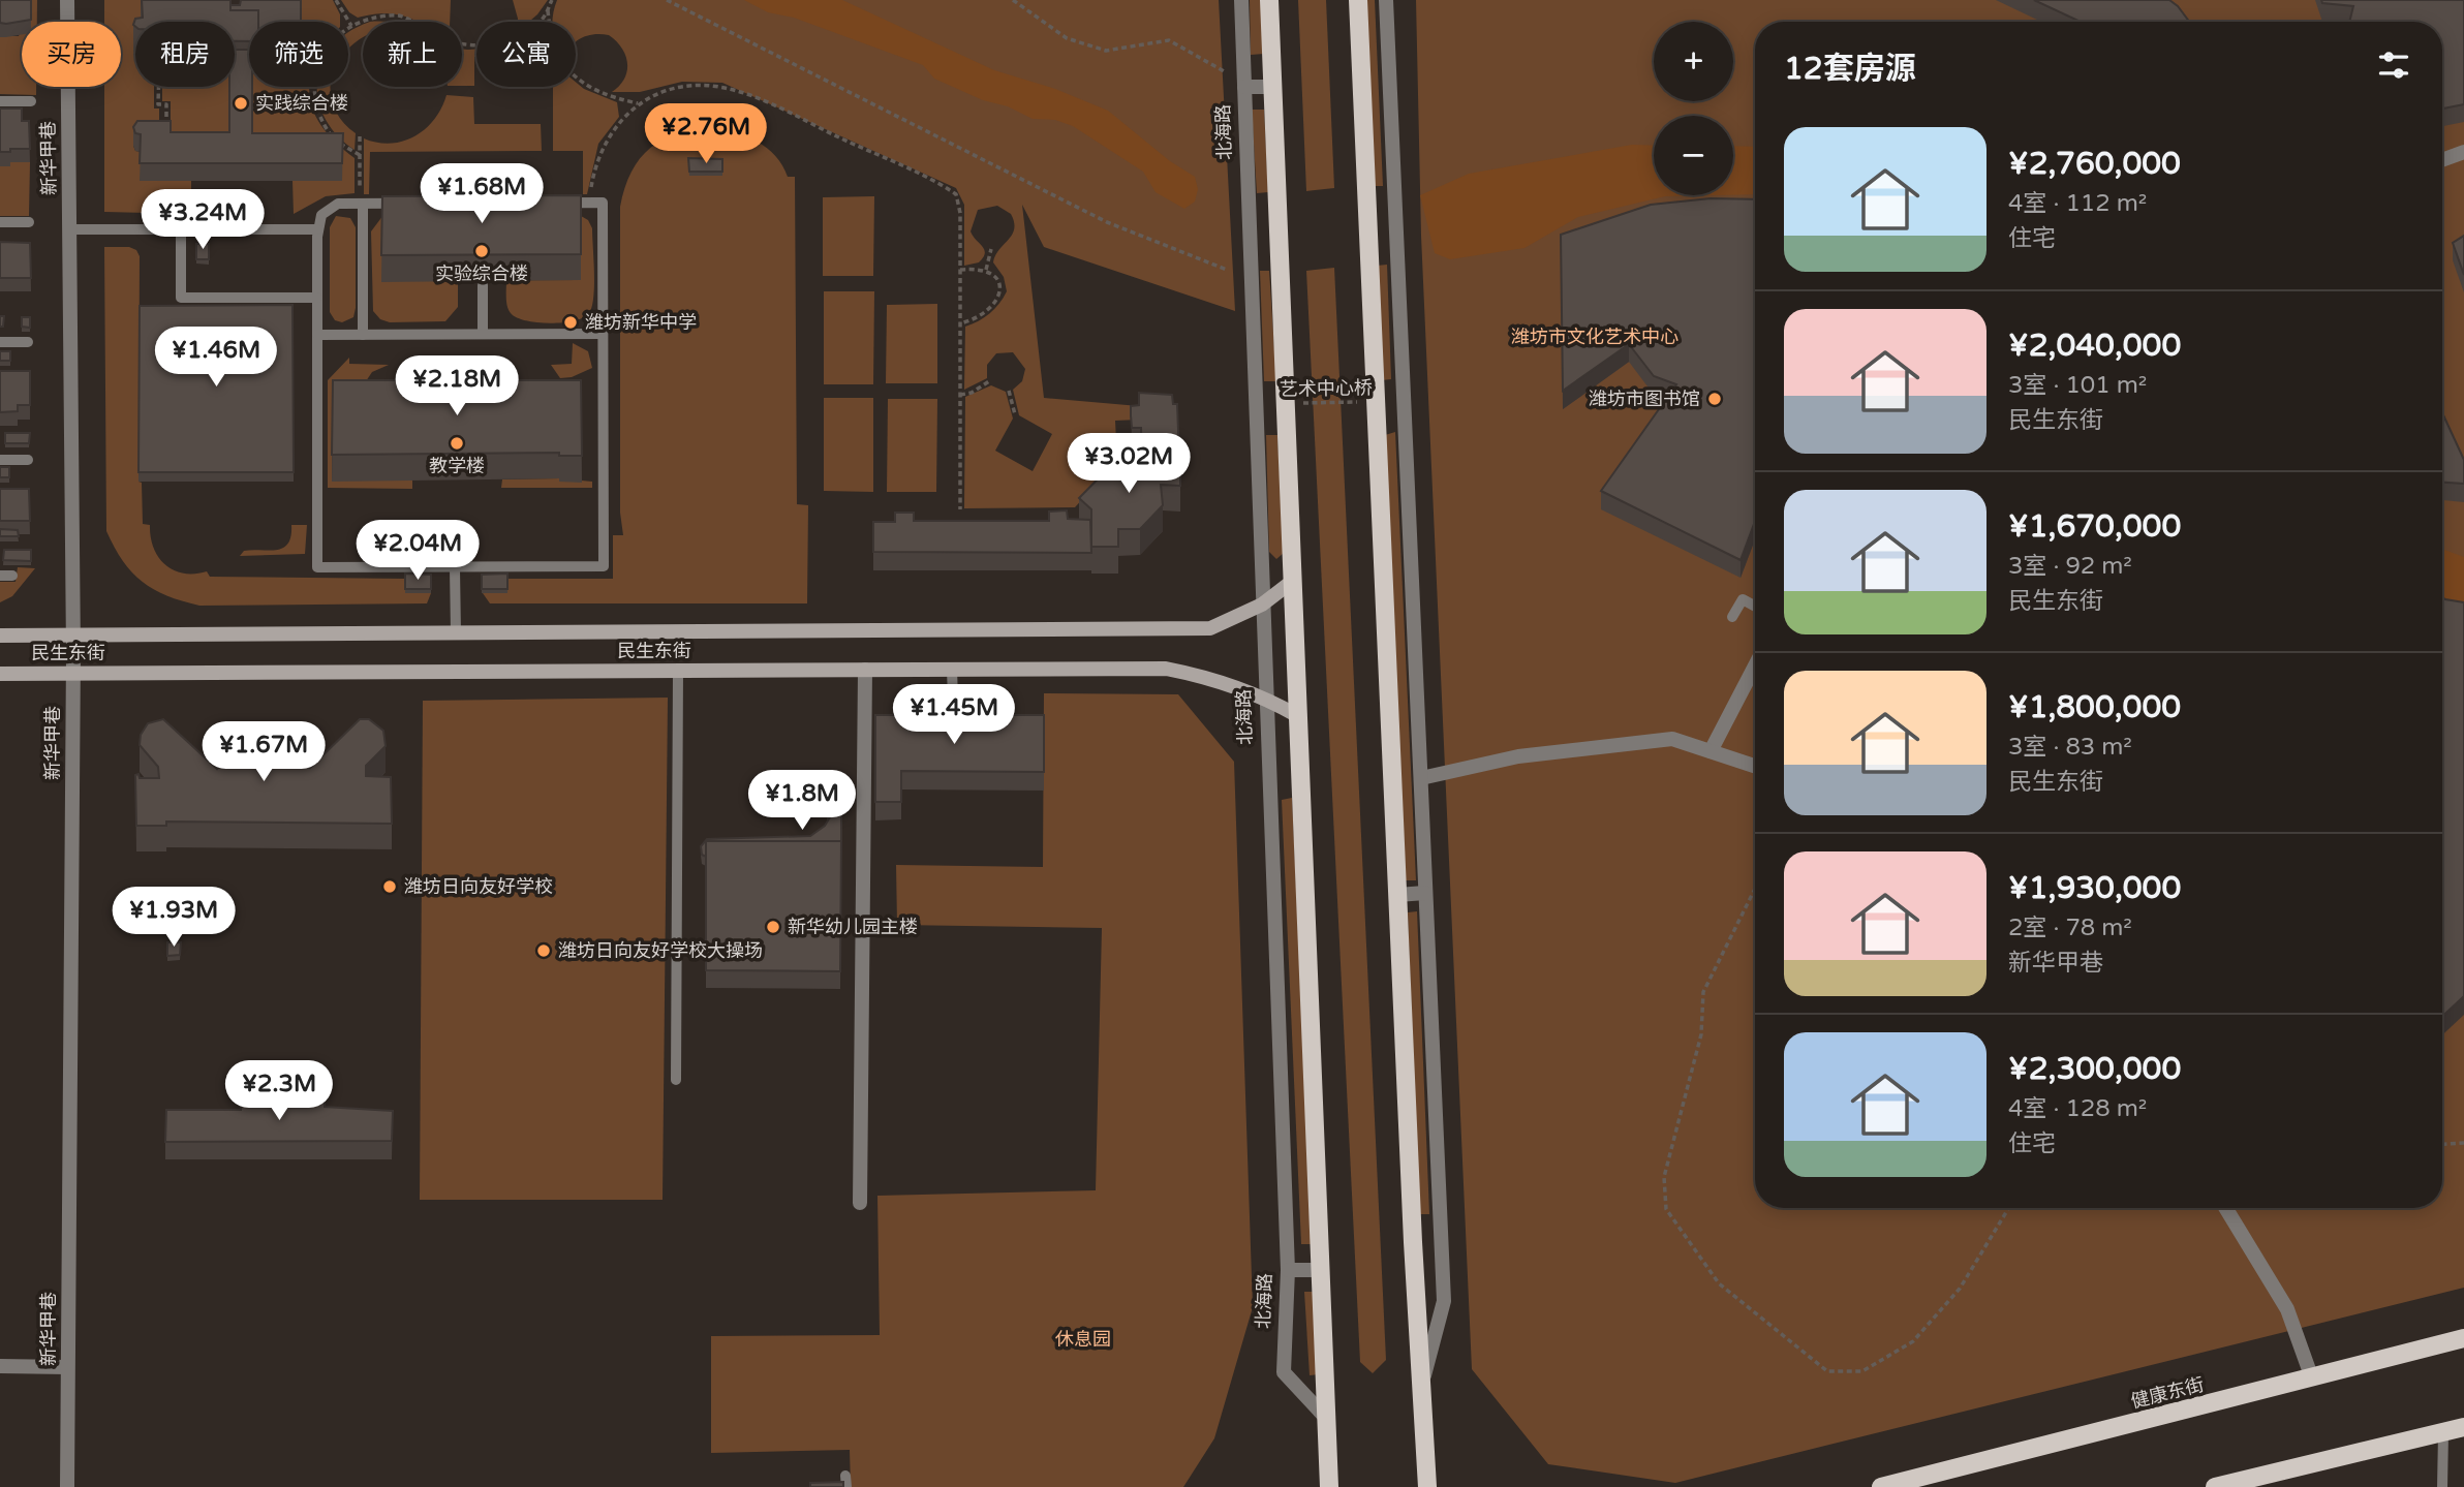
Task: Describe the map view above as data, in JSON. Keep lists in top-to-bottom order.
{
  "streets": {
    "main road": ["民生东街", "健康东街"],
    "street": ["北海路", "新华甲巷"],
    "path": ["艺术中心桥"]
  },
  "crossings": [
    ["北海路", "民生东街"],
    ["新华甲巷", "民生东街"]
  ],
  "parks": ["潍坊市文化艺术中心", "休息园"],
  "places": [
    "实践综合楼",
    "实验综合楼",
    "潍坊新华中学",
    "潍坊市图书馆",
    "教学楼",
    "潍坊日向友好学校",
    "新华幼儿园主楼",
    "潍坊日向友好学校大操场"
  ],
  "page": {
    "map_buttons": ["+", "−"],
    "chip": [
      "买房",
      "租房",
      "筛选",
      "新上",
      "公寓"
    ],
    "heading": "12套房源",
    "price": [
      "¥2.76M",
      "¥1.68M",
      "¥3.24M",
      "¥1.46M",
      "¥2.18M",
      "¥3.02M",
      "¥2.04M",
      "¥1.45M",
      "¥1.67M",
      "¥1.8M",
      "¥1.93M",
      "¥2.3M"
    ],
    "list": [
      {
        "name": "¥2,760,000",
        "note": "4室 · 112 m² · 住宅"
      },
      {
        "name": "¥2,040,000",
        "note": "3室 · 101 m² · 民生东街"
      },
      {
        "name": "¥1,670,000",
        "note": "3室 · 92 m² · 民生东街"
      },
      {
        "name": "¥1,800,000",
        "note": "3室 · 83 m² · 民生东街"
      },
      {
        "name": "¥1,930,000",
        "note": "2室 · 78 m² · 新华甲巷"
      },
      {
        "name": "¥2,300,000",
        "note": "4室 · 128 m² · 住宅"
      }
    ]
  }
}
